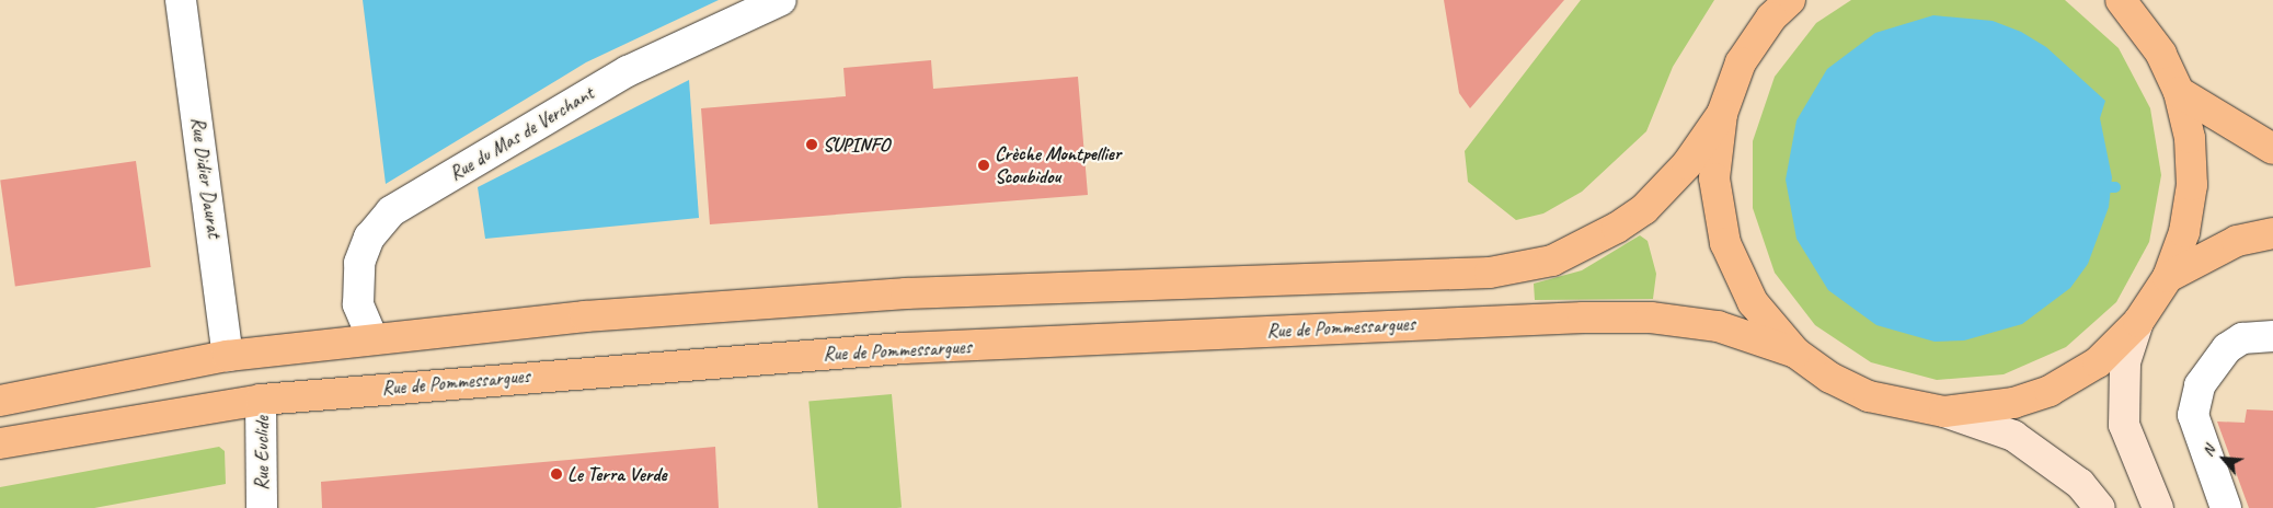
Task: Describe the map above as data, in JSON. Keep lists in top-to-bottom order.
{
  "streets": {
    "main road": ["Rue de Pommessargues"],
    "street": ["Rue du Mas de Verchant", "Rue Didier Daurat", "Rue Euclide"]
  },
  "crossings": [
    ["Rue de Pommessargues", "Rue Euclide"]
  ],
  "places": ["SUPINFO", "Crèche Montpellier Scoubidou", "Le Terra Verde"],
  "north": "top left"
}
